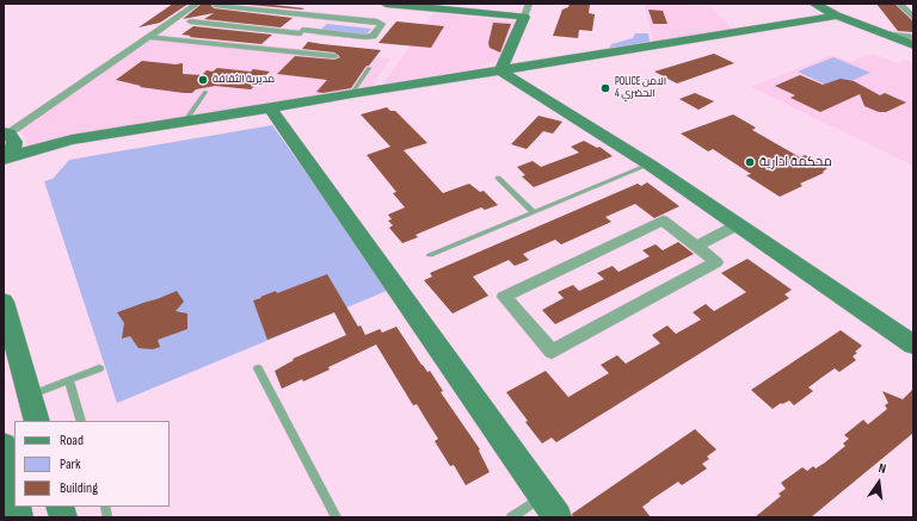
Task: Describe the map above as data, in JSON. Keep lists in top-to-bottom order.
{
  "places": ["مديرية الثقافة", "POLICE الامن الحضري 4", "محكمة ادارية"],
  "legend": ["Road", "Park", "Building"],
  "north": "top"
}
